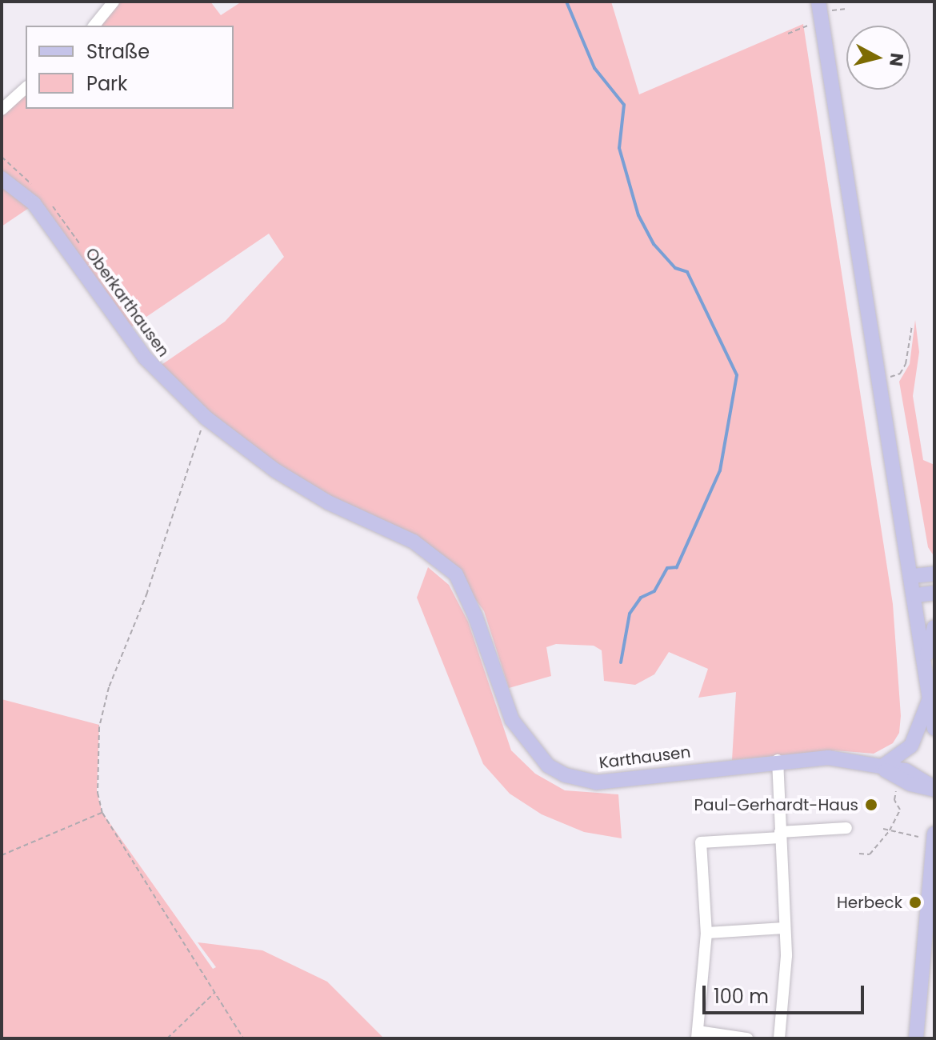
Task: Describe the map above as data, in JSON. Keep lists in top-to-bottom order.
{
  "streets": {
    "main road": ["Oberkarthausen", "Karthausen"]
  },
  "crossings": [
    ["Oberkarthausen", "Karthausen"]
  ],
  "places": ["Paul-Gerhardt-Haus", "Herbeck"],
  "legend": ["Straße", "Park"],
  "scale_bar": "100 m",
  "north": "right"
}
